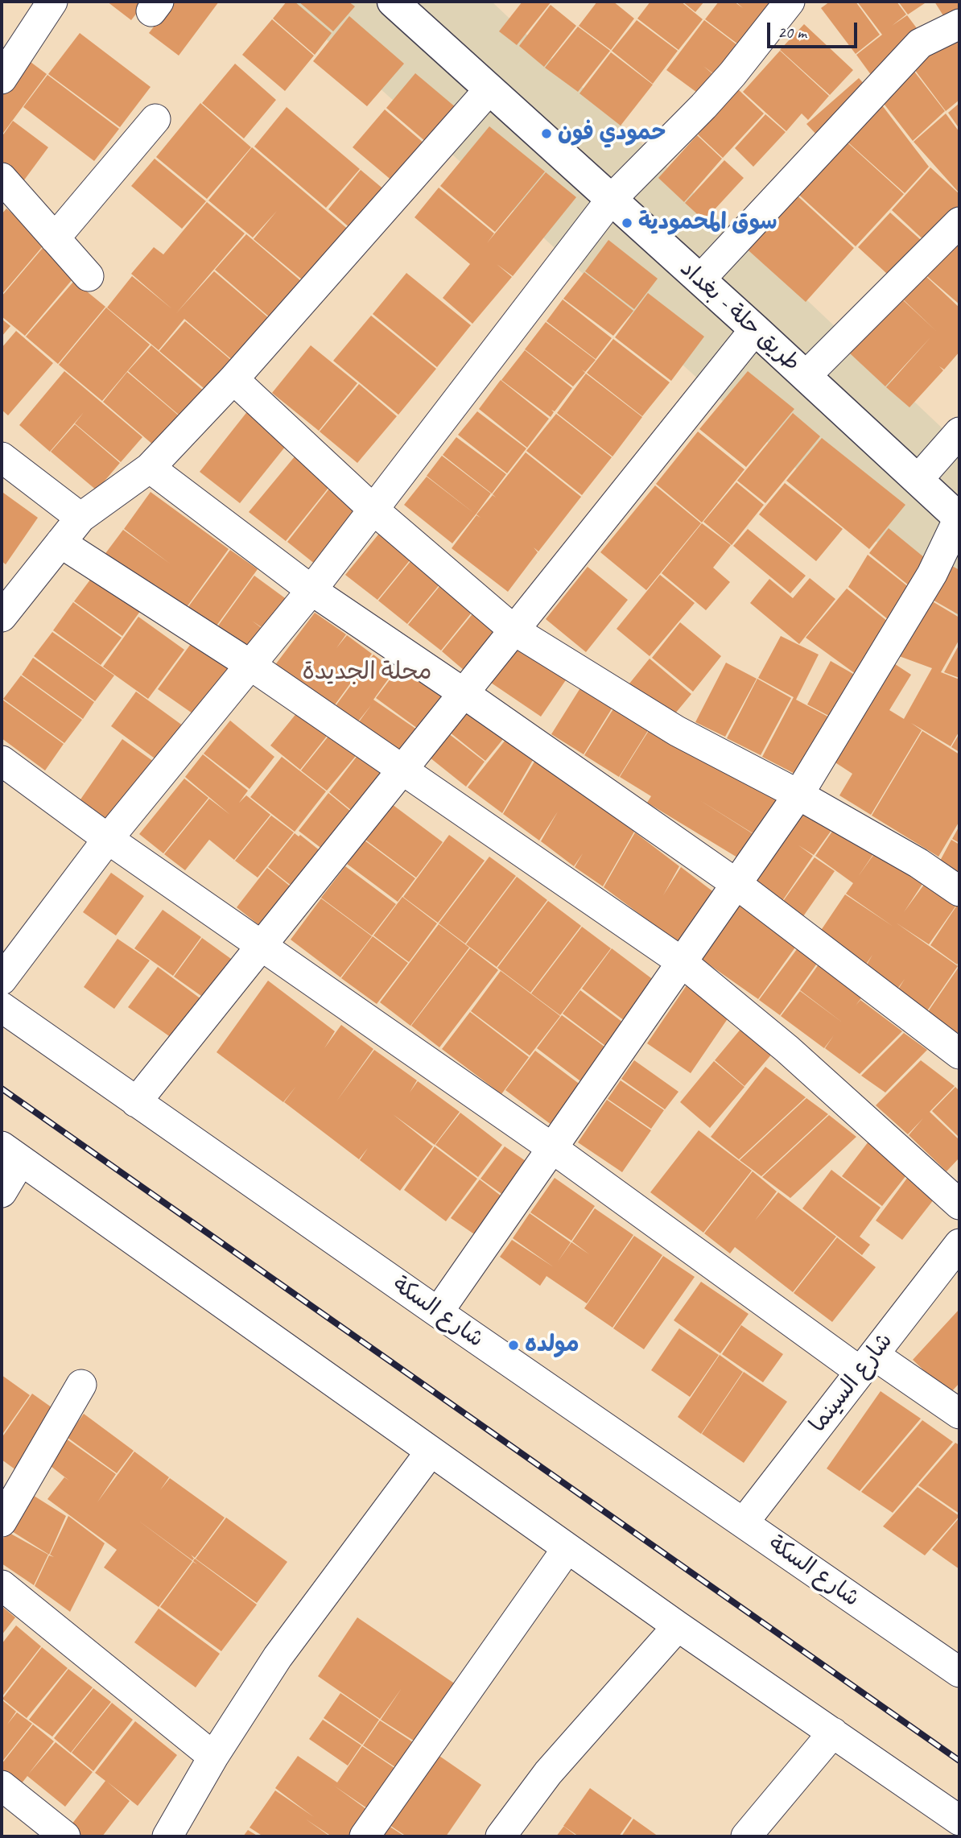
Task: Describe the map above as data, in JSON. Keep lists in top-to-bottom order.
{
  "streets": {
    "main road": ["طريق حلة - بغداد"],
    "street": ["شارع السكة", "شارع السينما"]
  },
  "crossings": [
    ["شارع السكة", "شارع السينما"]
  ],
  "districts": ["محلة الجديدة"],
  "places": ["حمودي فون", "سوق المحمودية", "مولده"],
  "scale_bar": "20 m"
}
